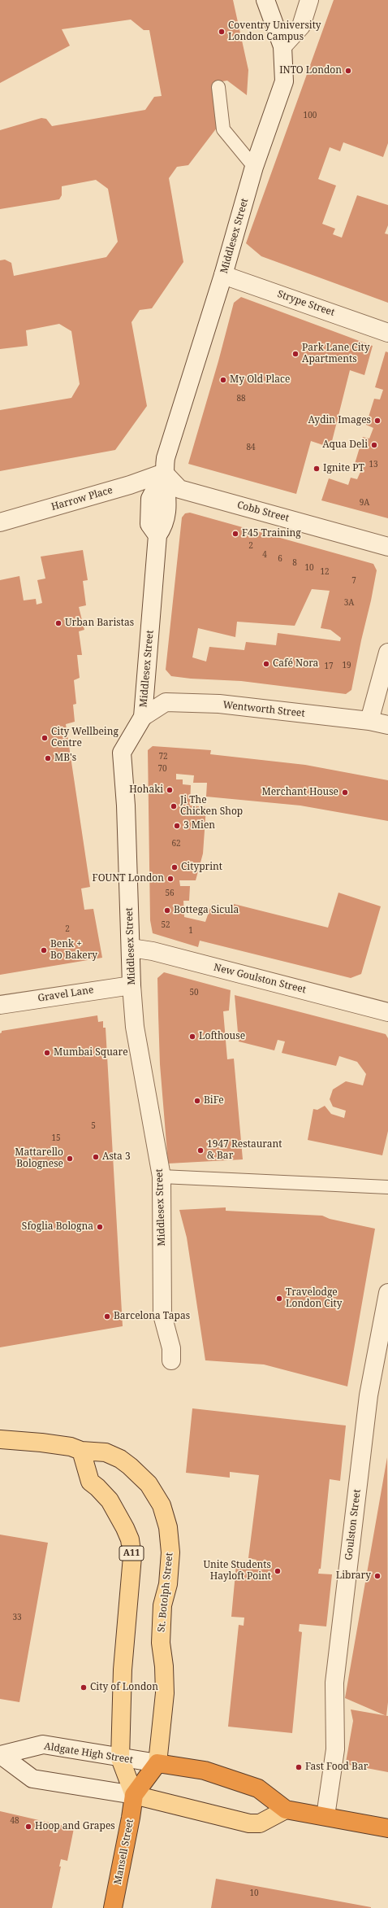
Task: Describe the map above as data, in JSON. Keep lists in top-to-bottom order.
{
  "streets": {
    "highway": ["Mansell Street"],
    "main road": ["A11", "St. Botolph Street"],
    "street": [
      "Middlesex Street",
      "Strype Street",
      "Harrow Place",
      "Cobb Street",
      "Wentworth Street",
      "New Goulston Street",
      "Gravel Lane",
      "Goulston Street",
      "Aldgate High Street"
    ]
  },
  "crossings": [
    ["Middlesex Street", "Strype Street"],
    ["Middlesex Street", "Harrow Place"],
    ["Middlesex Street", "Cobb Street"],
    ["Middlesex Street", "Wentworth Street"],
    ["Middlesex Street", "New Goulston Street"],
    ["Middlesex Street", "Gravel Lane"],
    ["Harrow Place", "Cobb Street"],
    ["A11", "St. Botolph Street"],
    ["A11", "Aldgate High Street"],
    ["St. Botolph Street", "Aldgate High Street"],
    ["Aldgate High Street", "Mansell Street"]
  ],
  "places": [
    "Coventry University London Campus",
    "INTO London",
    "Park Lane City Apartments",
    "My Old Place",
    "Aydin Images",
    "Aqua Deli",
    "Ignite PT",
    "F45 Training",
    "Urban Baristas",
    "Café Nora",
    "City Wellbeing Centre",
    "MB's",
    "Hohaki",
    "Merchant House",
    "Ji The Chicken Shop",
    "3 Mien",
    "Cityprint",
    "FOUNT London",
    "Bottega Sicula",
    "Benk + Bo Bakery",
    "Lofthouse",
    "Mumbai Square",
    "BiFe",
    "1947 Restaurant & Bar",
    "Asta 3",
    "Mattarello Bolognese",
    "Sfoglia Bologna",
    "Travelodge London City",
    "Barcelona Tapas",
    "Unite Students Hayloft Point",
    "Library",
    "City of London",
    "Fast Food Bar",
    "Hoop and Grapes"
  ],
  "house_numbers": [
    "100",
    "88",
    "84",
    "13",
    "9A",
    "2",
    "4",
    "6",
    "8",
    "10",
    "12",
    "7",
    "3A",
    "19",
    "17",
    "72",
    "70",
    "62",
    "56",
    "52",
    "2",
    "1",
    "50",
    "5",
    "15",
    "33",
    "48",
    "10"
  ]
}
